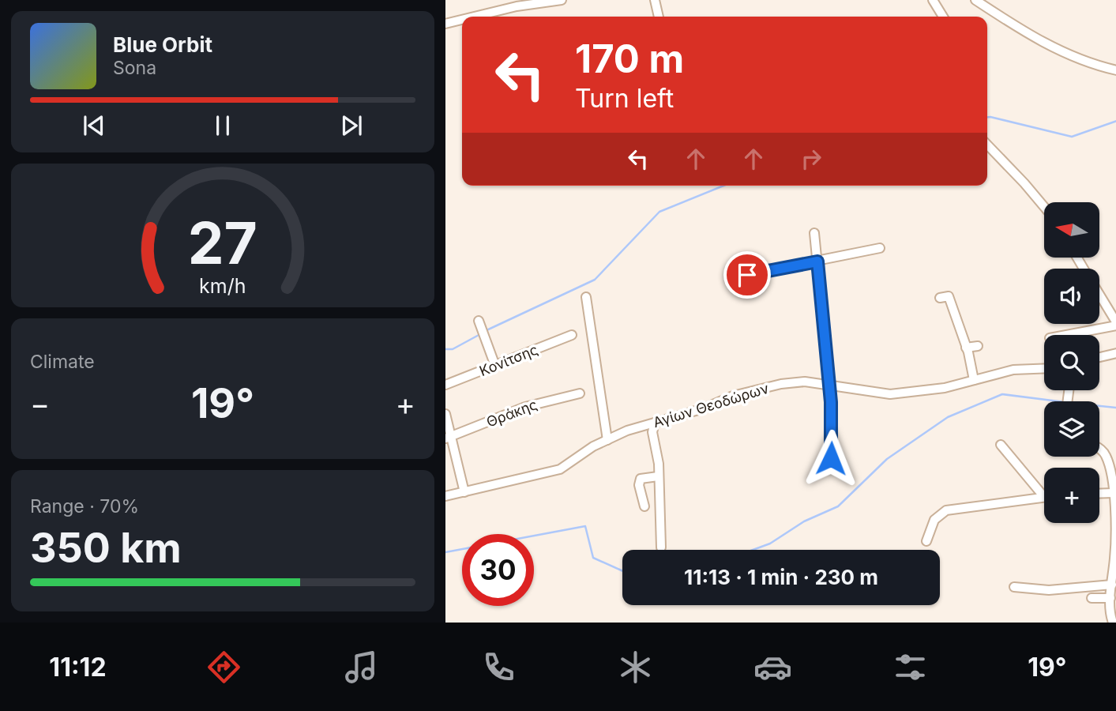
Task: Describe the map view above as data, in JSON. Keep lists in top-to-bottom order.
{
  "streets": {
    "street": ["Κονίτσης", "Αγίων Θεοδώρων", "Θράκης"]
  },
  "north": "left",
  "page": {
    "turn": ["170 m", "Turn left"],
    "song": ["Blue Orbit", "Sona"],
    "map_buttons": "+",
    "tile": [
      "Climate",
      ["Range · 70%", "350 km"]
    ],
    "heat": ["−", "19°", "+"],
    "limit": "30",
    "trip": "11:13 · 1 min · 230 m",
    "tabs": ["11:12", "19°"],
    "gauge": ["27", "km/h"]
  }
}
